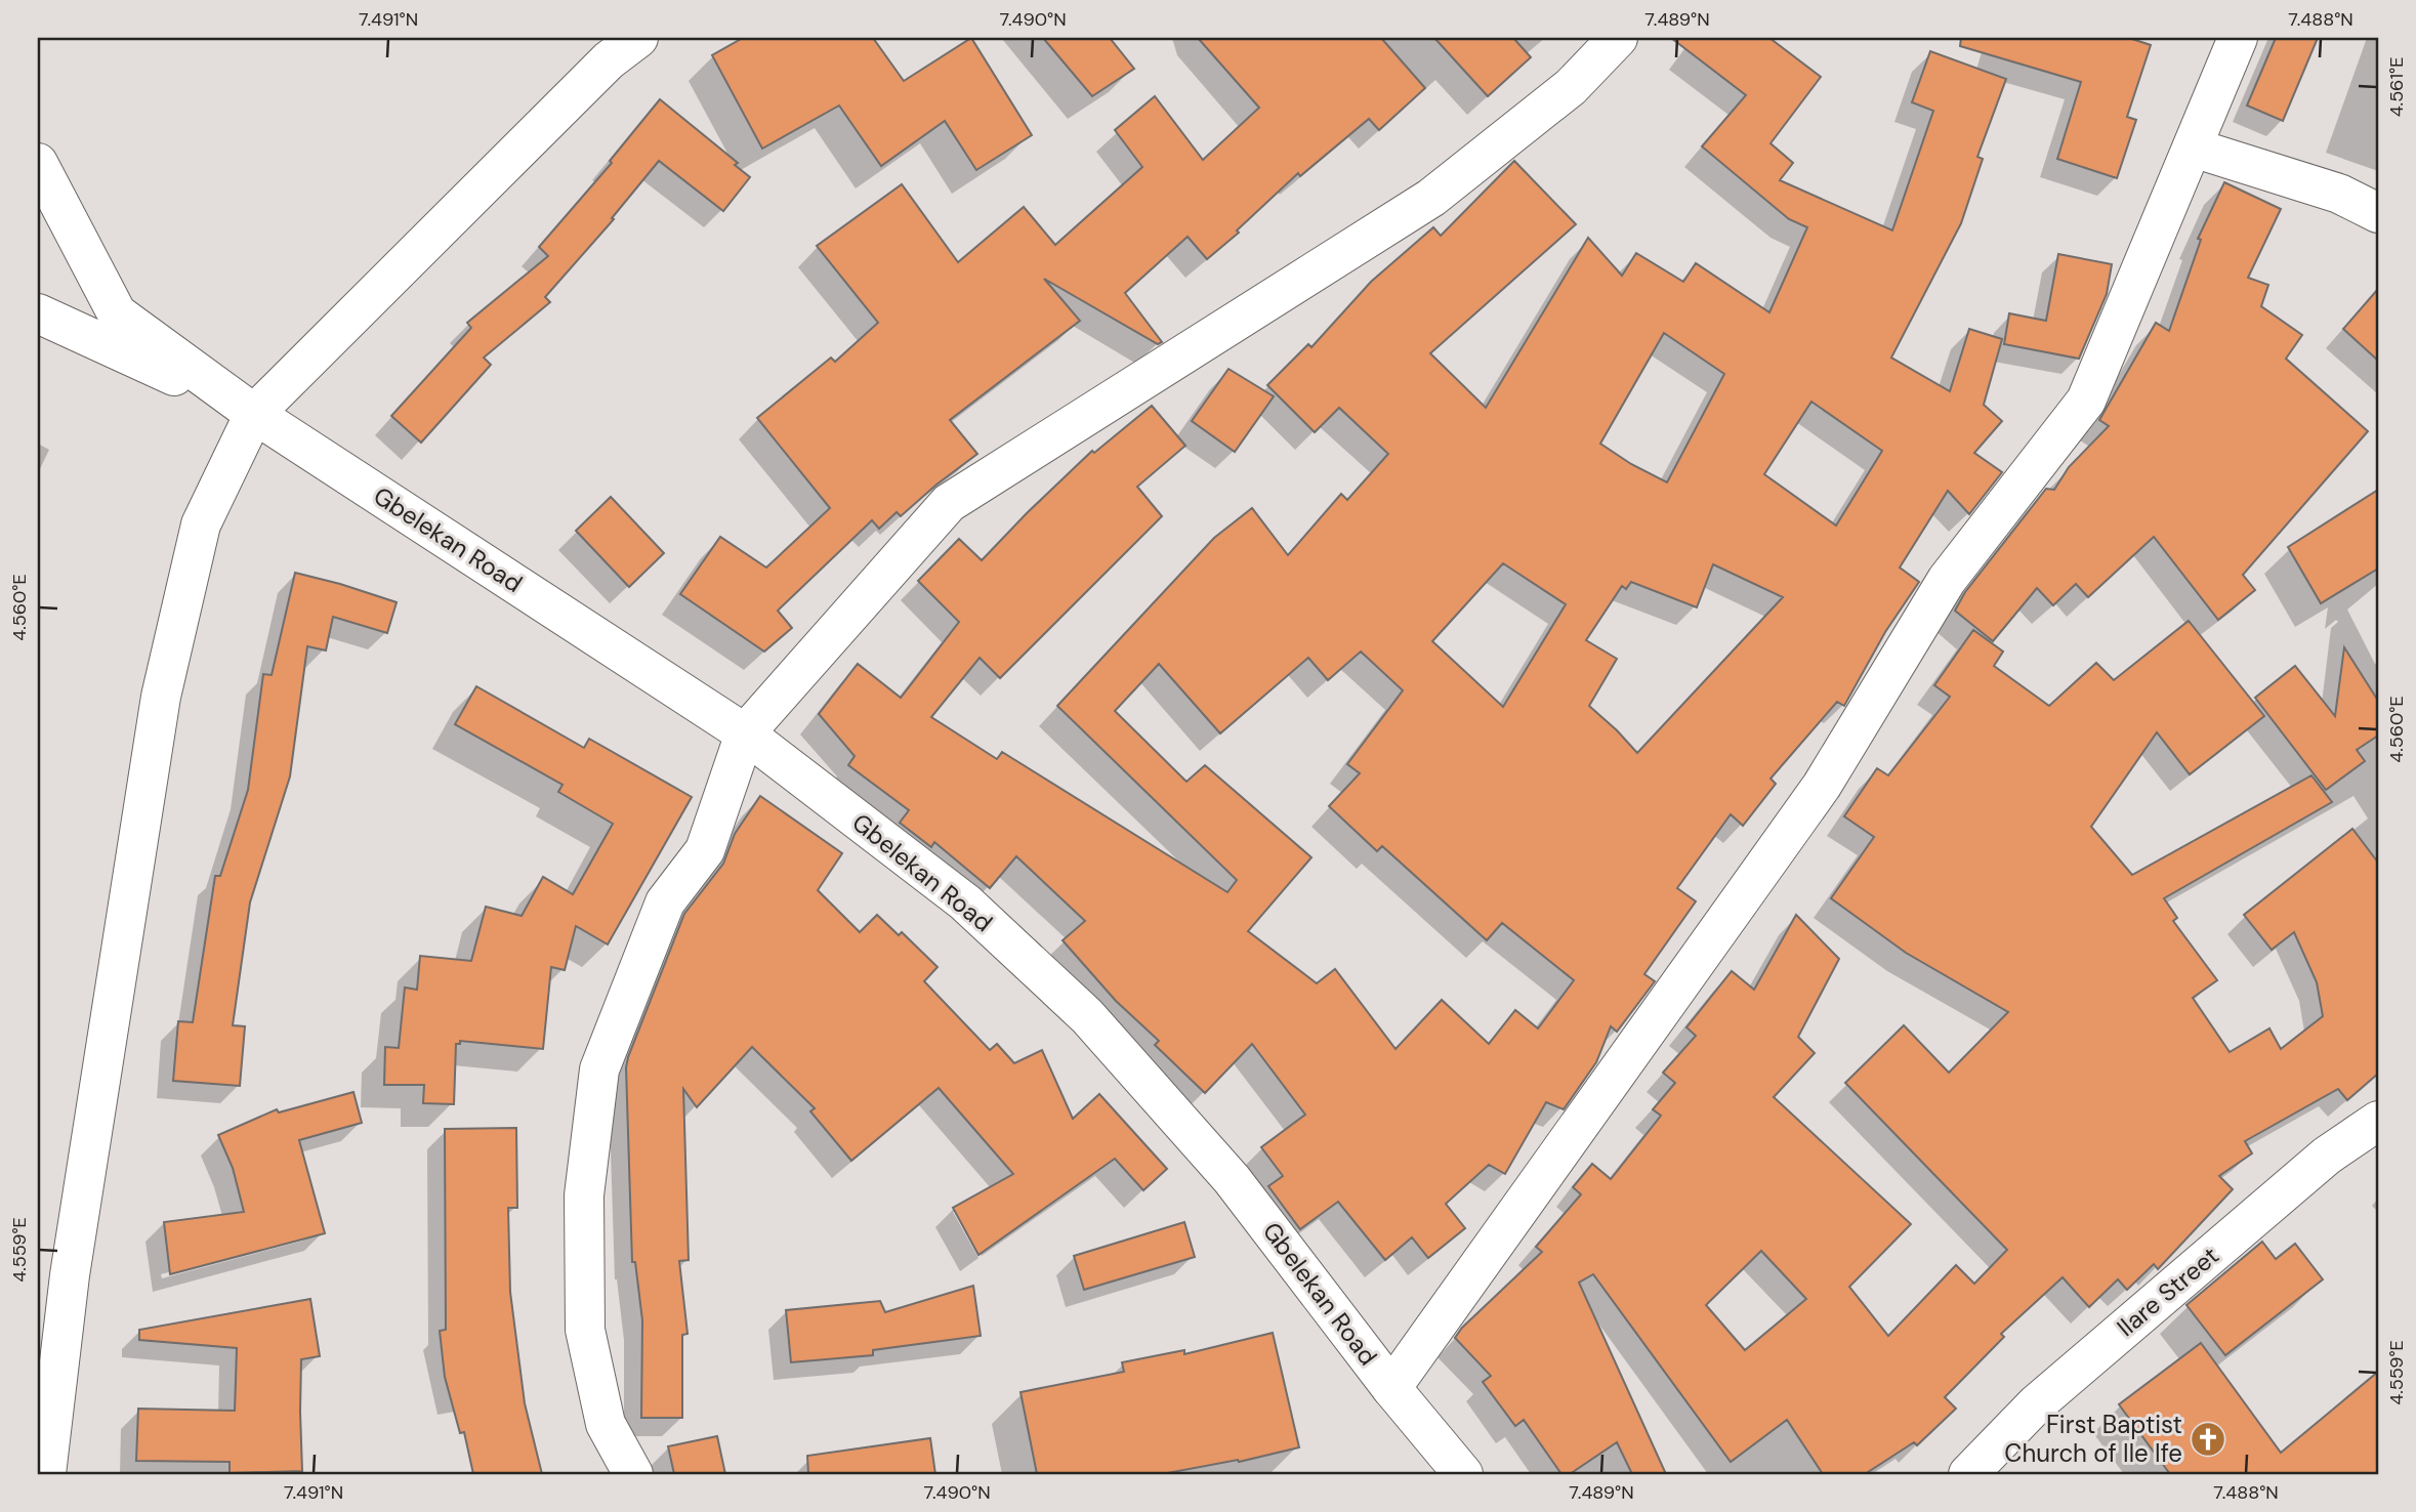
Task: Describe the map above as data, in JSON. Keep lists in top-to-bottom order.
{
  "streets": {
    "street": ["Gbelekan Road", "Ilare Street"]
  },
  "places": {
    "church": ["First Baptist Church of Ile Ife"]
  },
  "coordinates": [
    "7.491°N",
    "7.490°N",
    "7.489°N",
    "7.488°N",
    "4.561°E",
    "4.560°E",
    "4.559°E"
  ]
}
